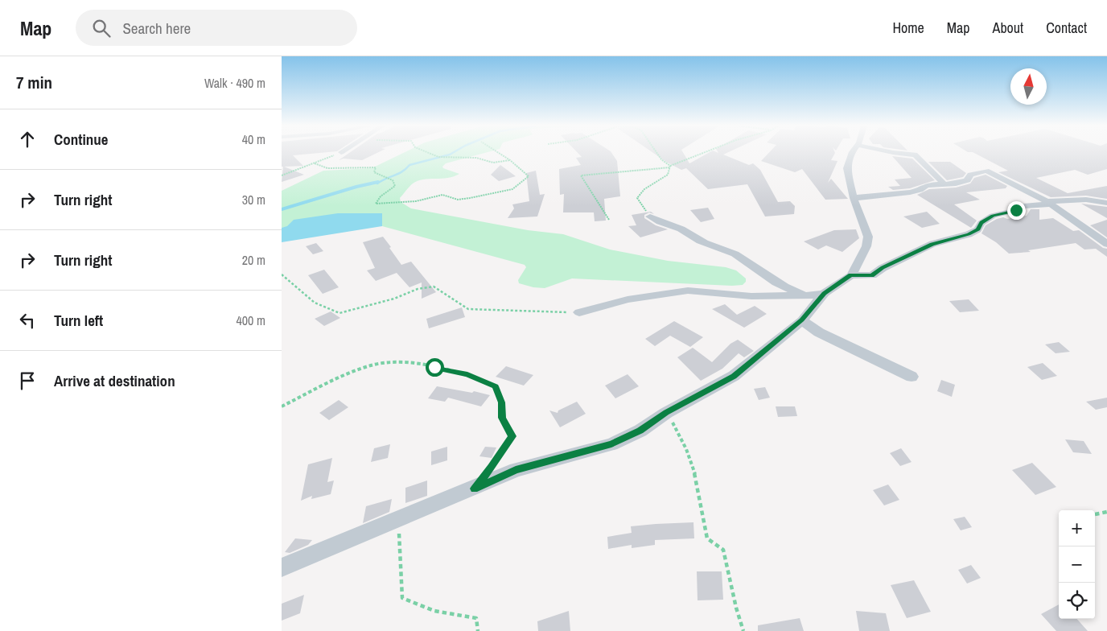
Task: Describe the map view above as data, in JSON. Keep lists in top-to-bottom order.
{
  "north": "top",
  "page": {
    "header": "Map",
    "search": "Search here",
    "nav": [
      "Home",
      "Map",
      "About",
      "Contact"
    ],
    "heading": ["7 min", "Walk · 490 m"],
    "list": [
      ["Continue", "40 m"],
      ["Turn right", "30 m"],
      ["Turn right", "20 m"],
      ["Turn left", "400 m"],
      "Arrive at destination"
    ],
    "map_buttons": ["+", "−"]
  }
}
